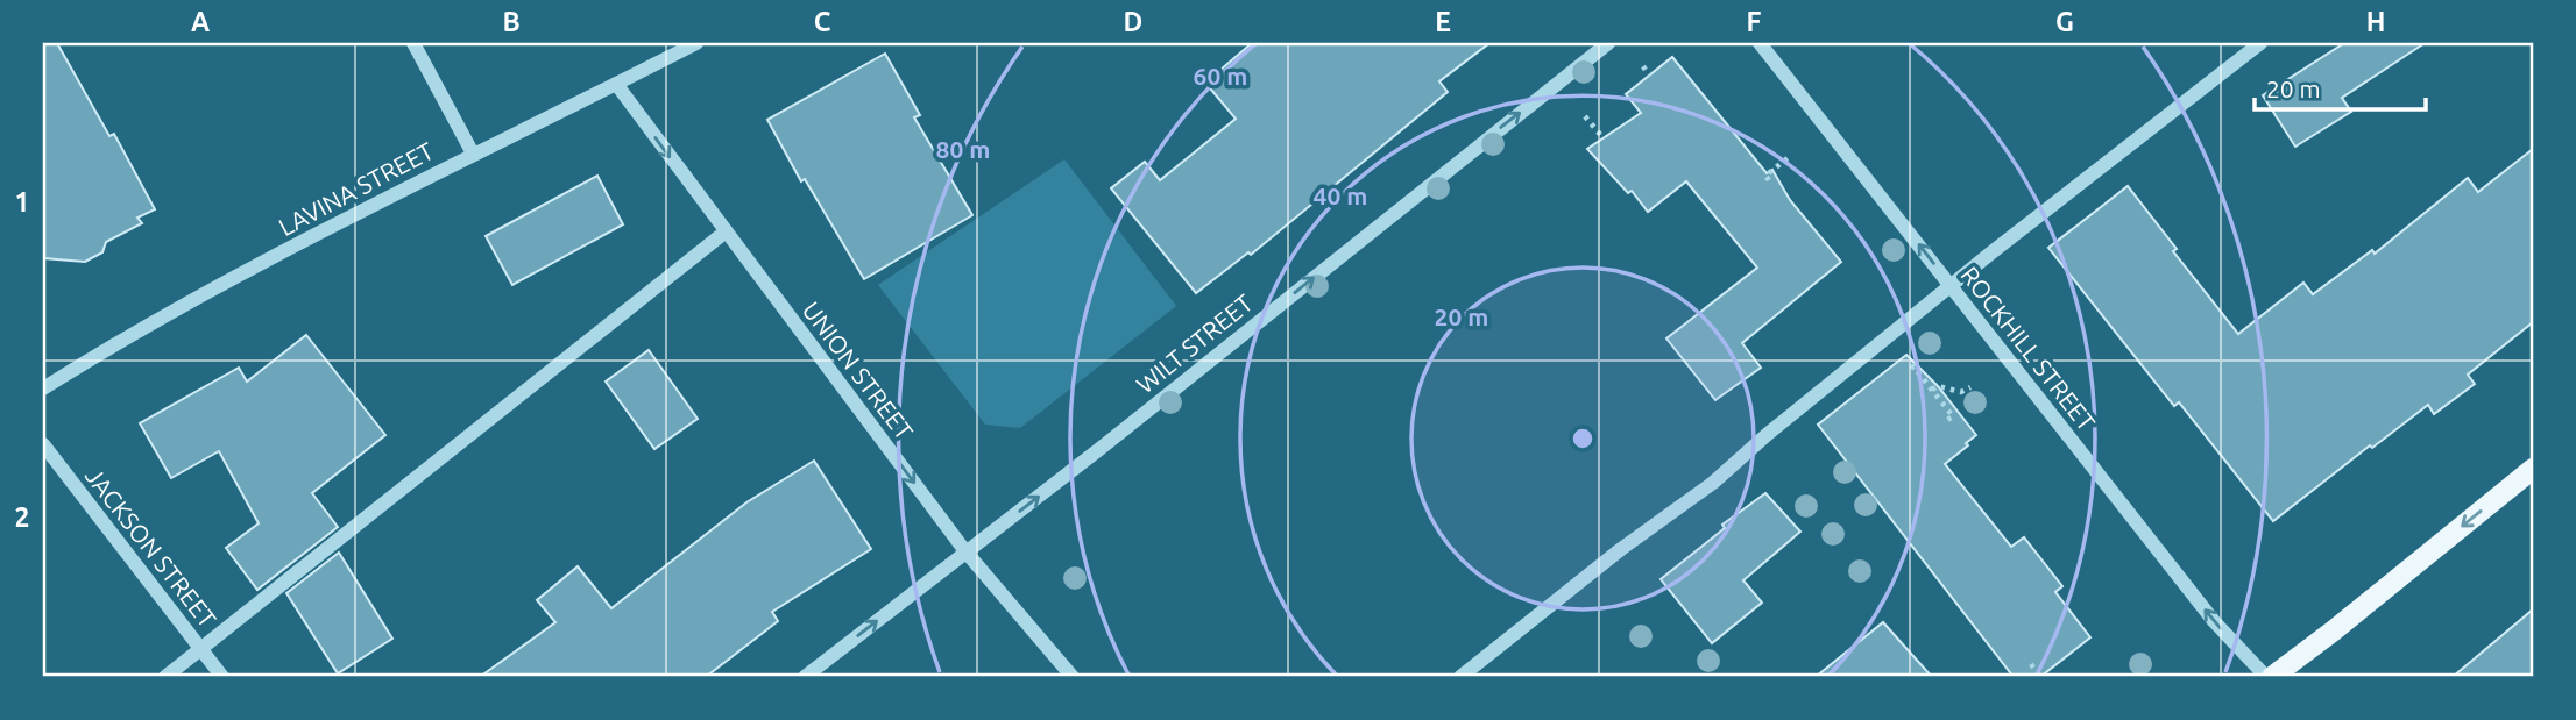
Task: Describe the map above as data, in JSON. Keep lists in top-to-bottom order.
{
  "streets": {
    "street": [
      "LAVINA STREET",
      "WILT STREET",
      "ROCKHILL STREET",
      "UNION STREET",
      "JACKSON STREET"
    ]
  },
  "crossings": [
    ["LAVINA STREET", "UNION STREET"],
    ["WILT STREET", "UNION STREET"]
  ],
  "one_way": ["WILT STREET", "ROCKHILL STREET", "UNION STREET"],
  "scale_bar": "20 m",
  "grid": {
    "columns": [
      "A",
      "B",
      "C",
      "D",
      "E",
      "F",
      "G",
      "H"
    ],
    "rows": ["1", "2"]
  },
  "rings": [
    "60 m",
    "80 m",
    "40 m",
    "20 m"
  ]
}
